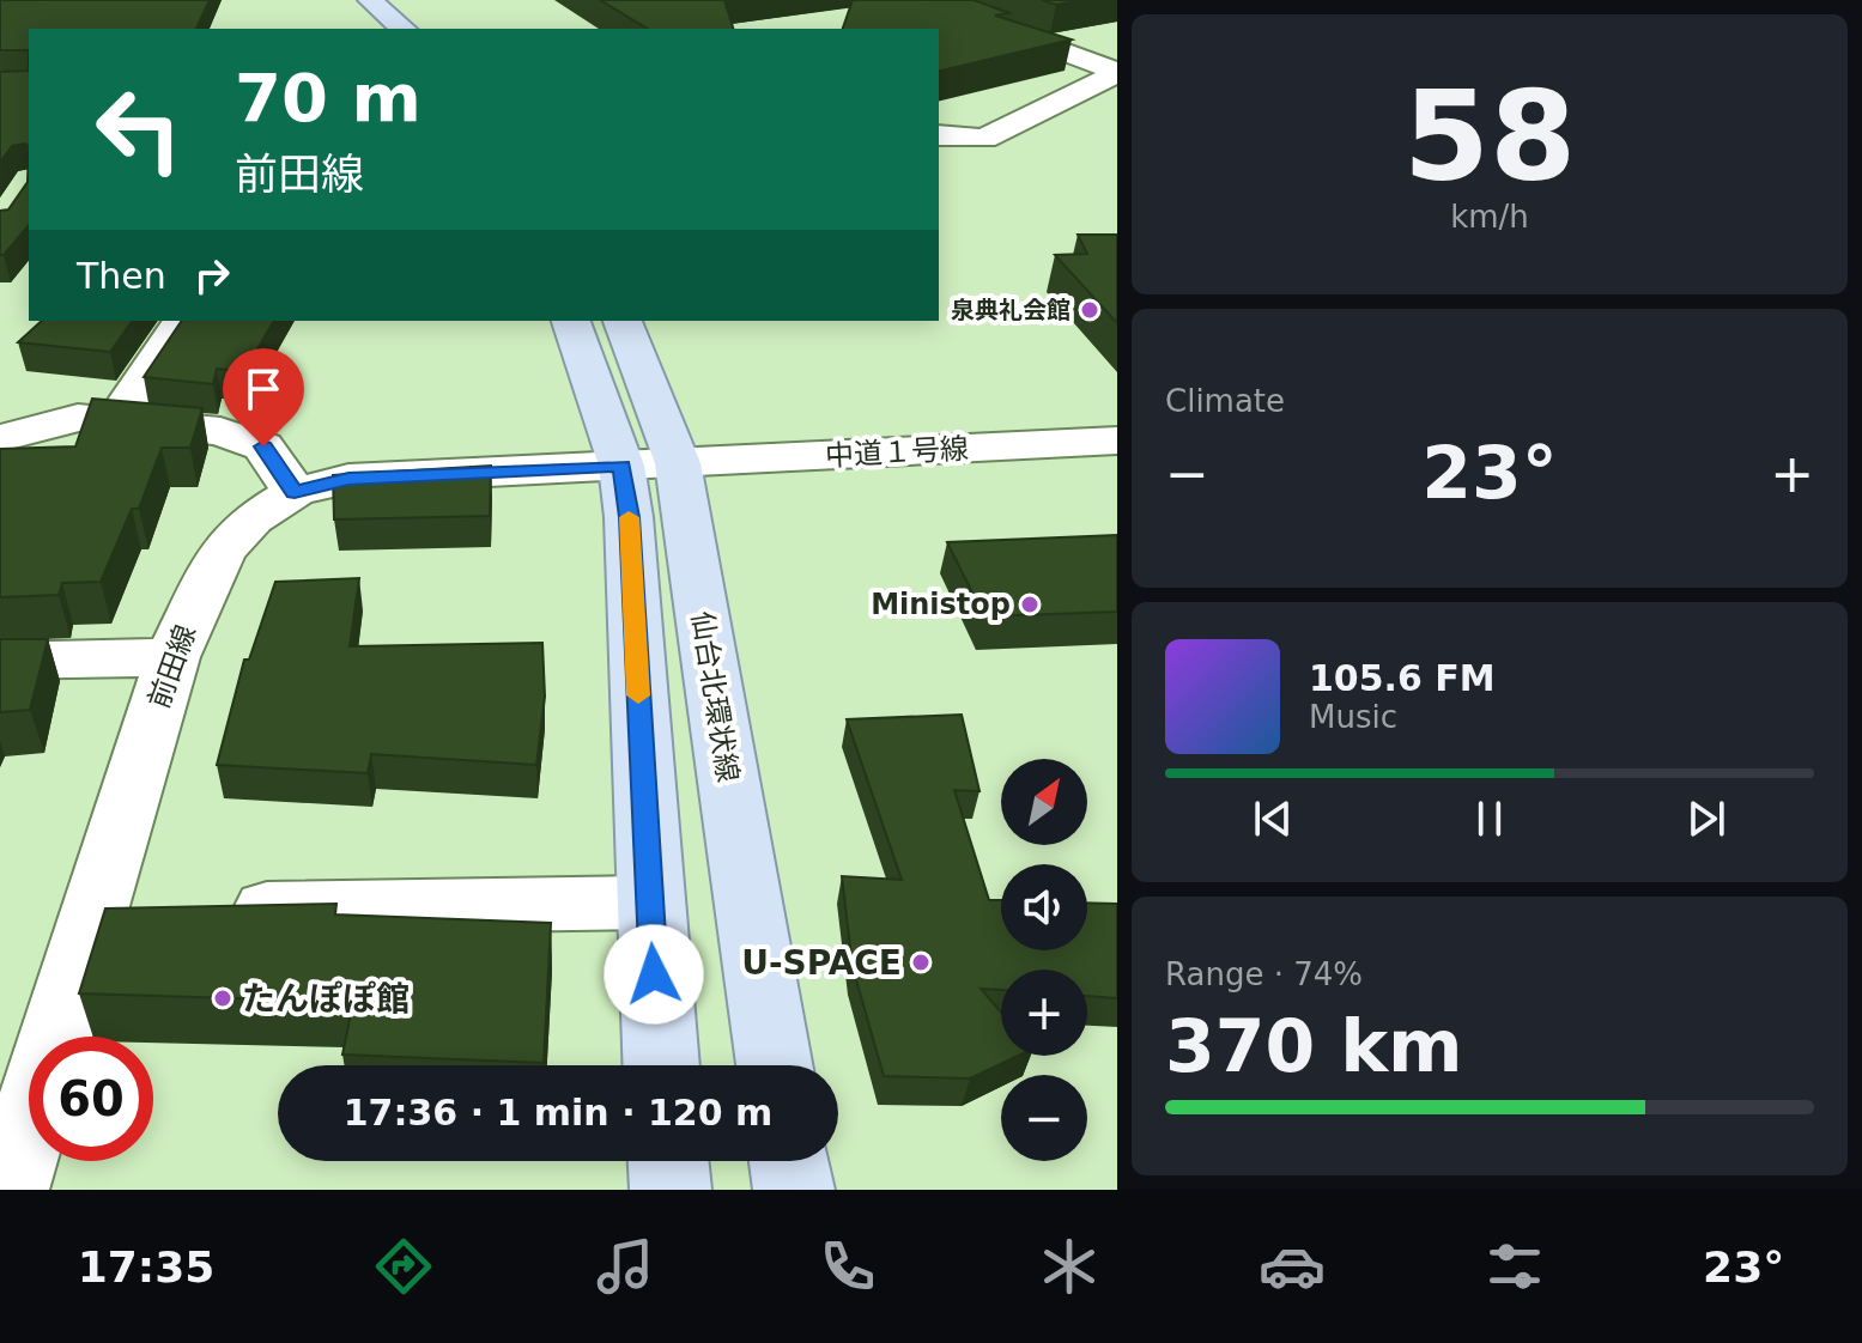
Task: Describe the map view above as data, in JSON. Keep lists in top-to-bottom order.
{
  "streets": {
    "main road": ["仙台北環状線"],
    "street": ["中道１号線", "前田線"]
  },
  "crossings": [
    ["中道１号線", "前田線"],
    ["中道１号線", "仙台北環状線"],
    ["前田線", "仙台北環状線"]
  ],
  "places": [
    "泉典礼会館",
    "Ministop",
    "U-SPACE",
    "たんぽぽ館"
  ],
  "north": "top right",
  "page": {
    "tile": [
      ["58", "km/h"],
      "Climate",
      ["Range · 74%", "370 km"]
    ],
    "turn": ["70 m", "前田線"],
    "then": "Then",
    "heat": ["−", "23°", "+"],
    "song": ["105.6 FM", "Music"],
    "map_buttons": ["+", "−"],
    "limit": "60",
    "trip": "17:36 · 1 min · 120 m",
    "tabs": ["17:35", "23°"]
  }
}
